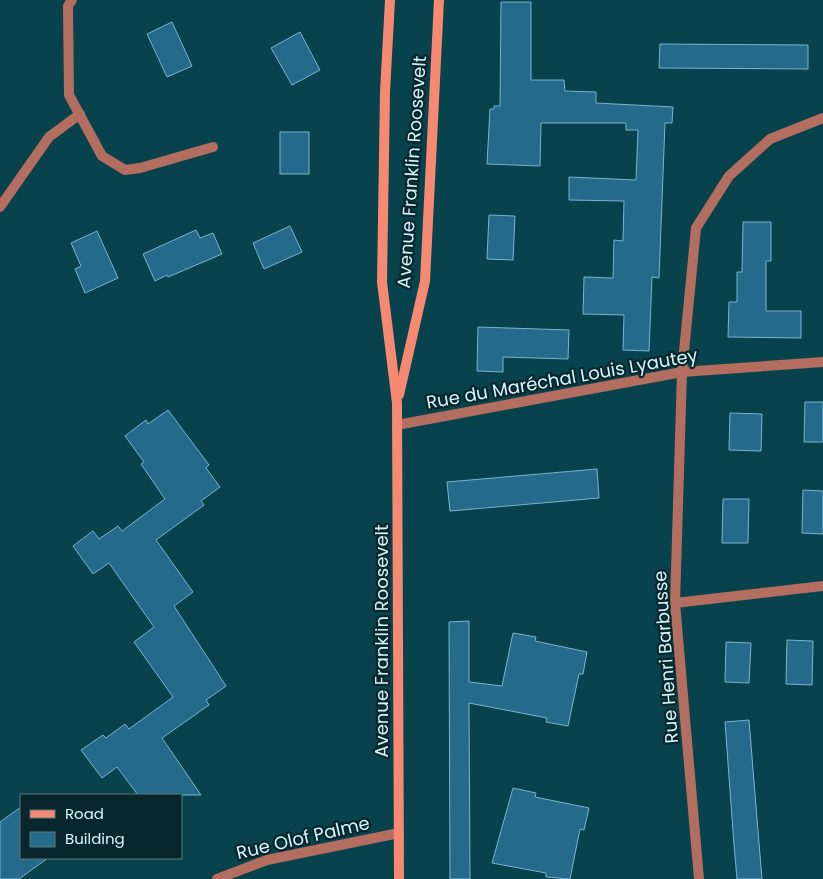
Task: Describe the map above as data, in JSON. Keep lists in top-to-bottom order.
{
  "streets": {
    "street": [
      "Avenue Franklin Roosevelt",
      "Rue du Maréchal Louis Lyautey",
      "Rue Henri Barbusse",
      "Rue Olof Palme"
    ]
  },
  "crossings": [
    ["Avenue Franklin Roosevelt", "Rue du Maréchal Louis Lyautey"],
    ["Avenue Franklin Roosevelt", "Rue Olof Palme"],
    ["Rue du Maréchal Louis Lyautey", "Rue Henri Barbusse"]
  ],
  "legend": ["Road", "Building"]
}
